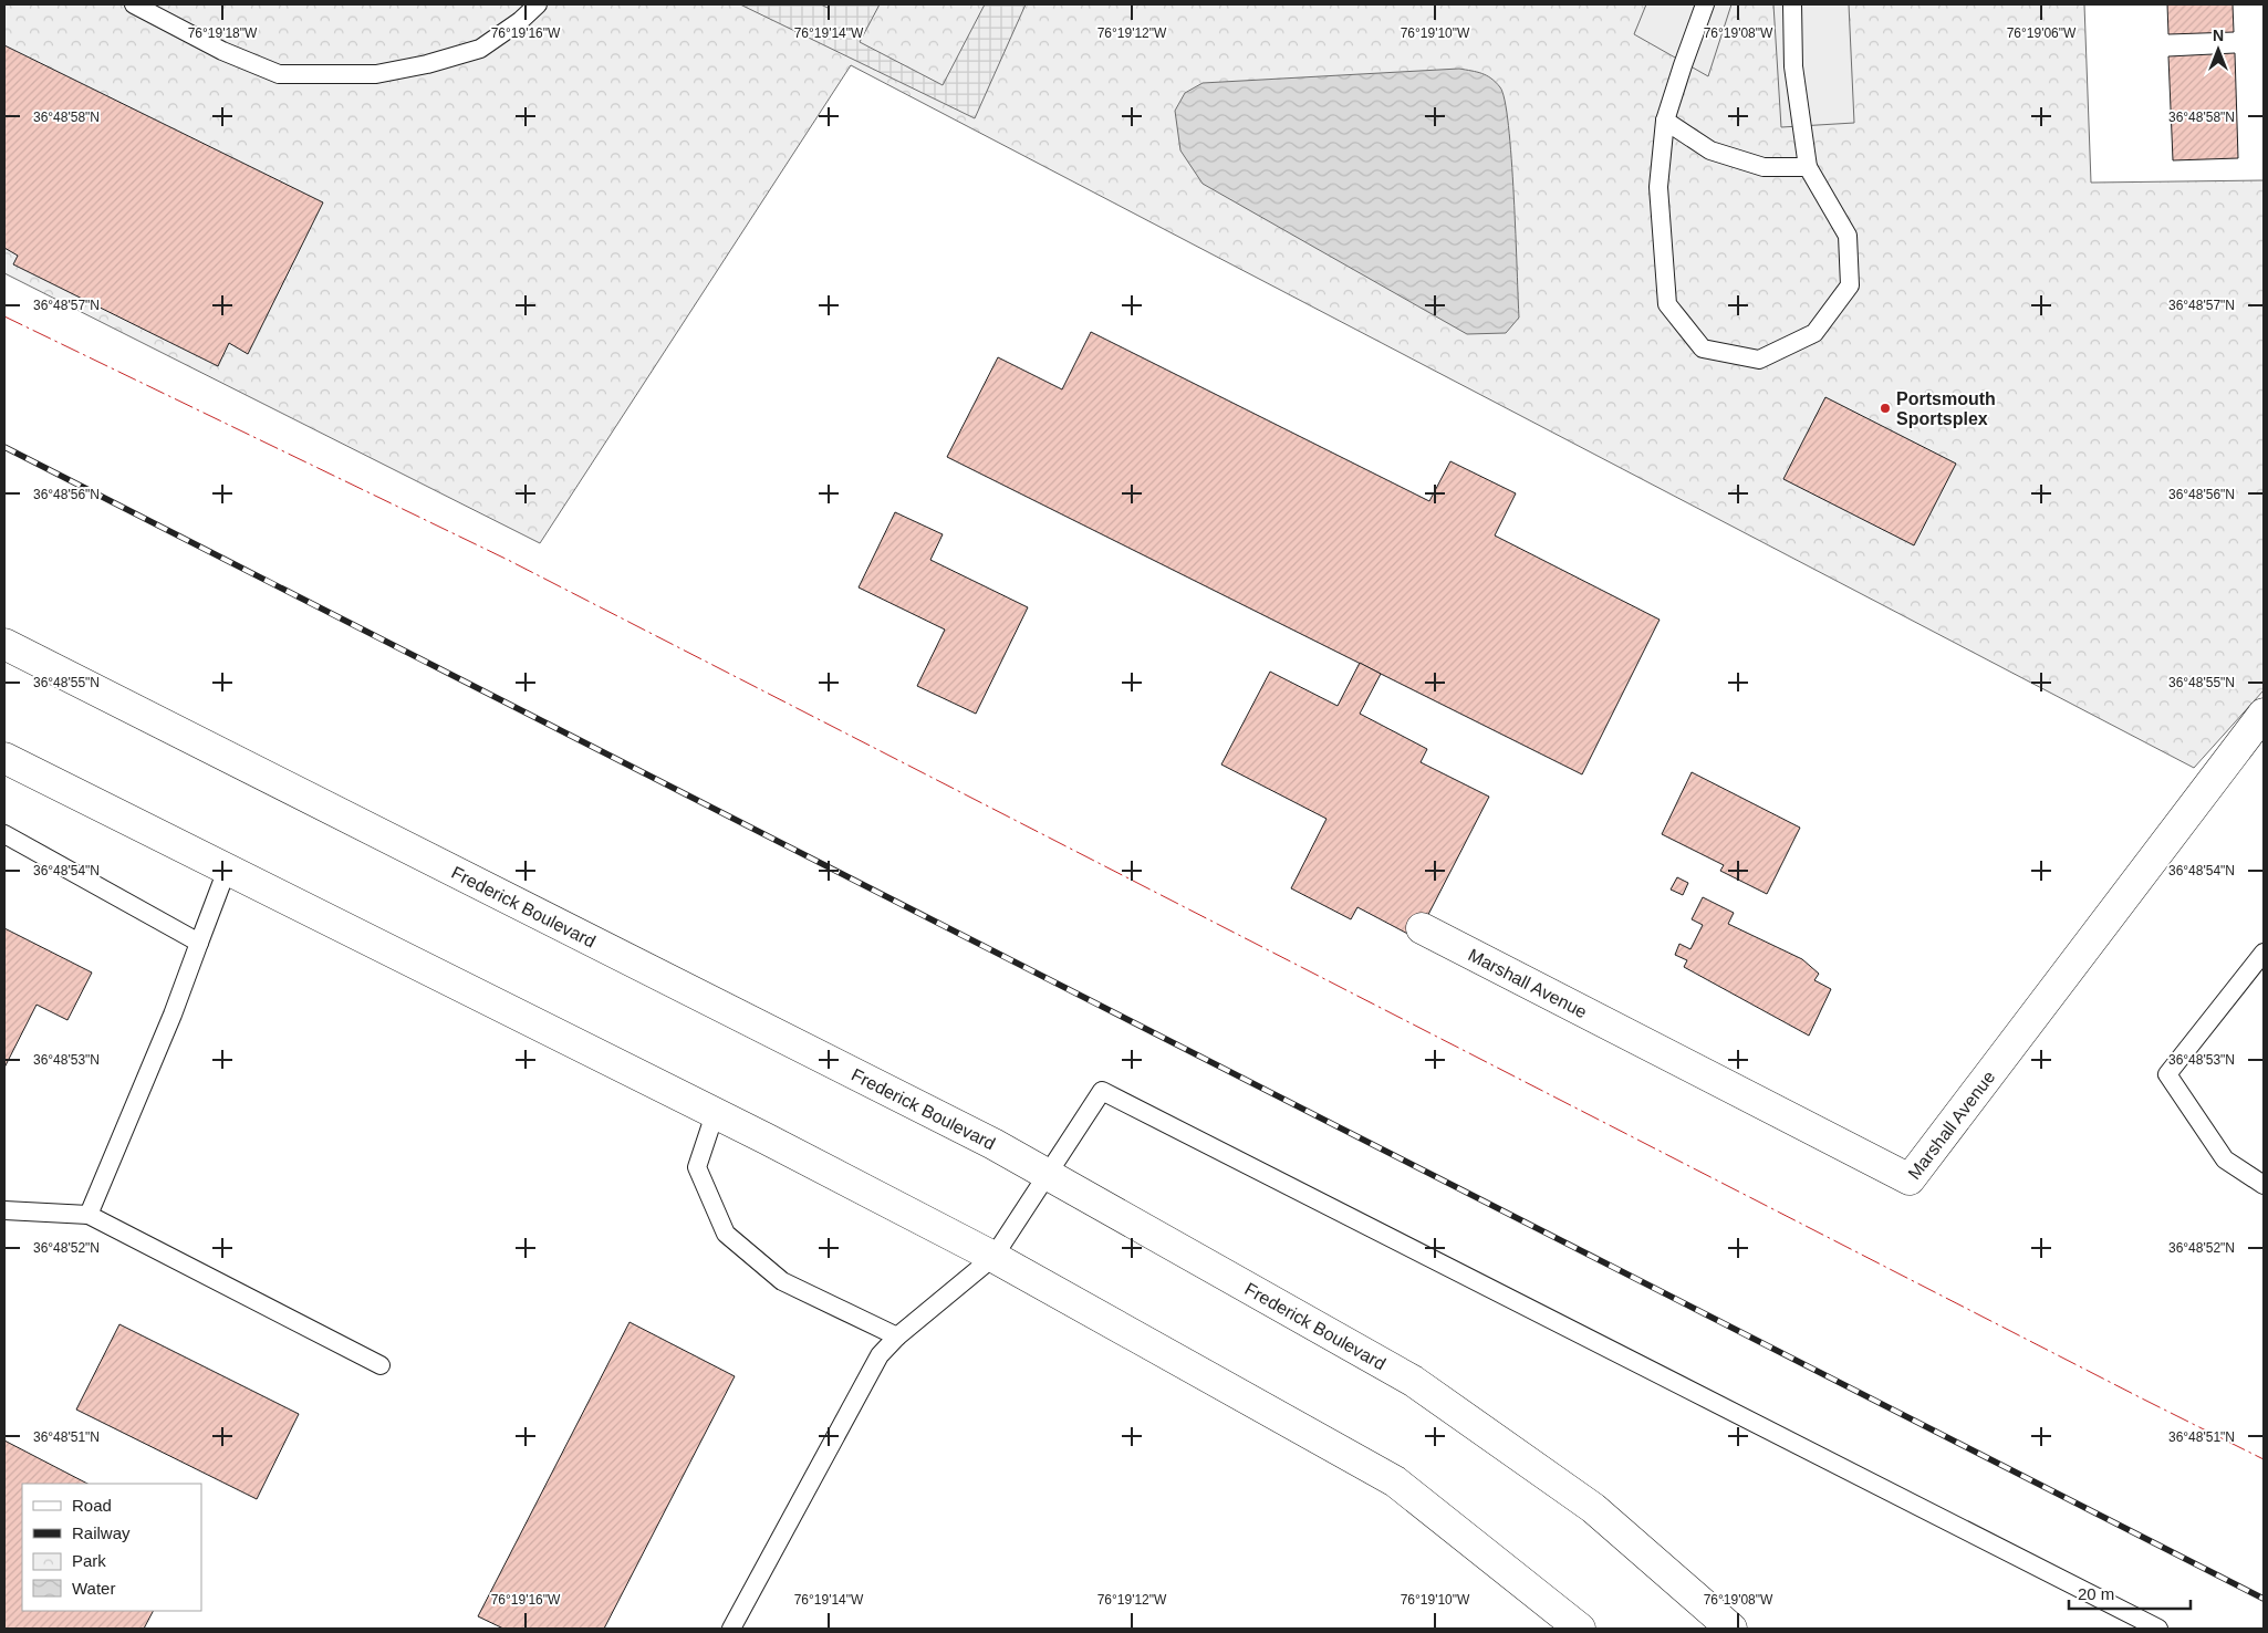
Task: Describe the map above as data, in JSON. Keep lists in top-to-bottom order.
{
  "streets": {
    "main road": ["Frederick Boulevard", "Marshall Avenue"]
  },
  "places": ["Portsmouth Sportsplex"],
  "legend": [
    "Road",
    "Railway",
    "Park",
    "Water"
  ],
  "scale_bar": "20 m",
  "north": "top",
  "coordinates": [
    "76°19'18\"W",
    "76°19'16\"W",
    "76°19'14\"W",
    "76°19'12\"W",
    "76°19'10\"W",
    "76°19'08\"W",
    "76°19'06\"W",
    "36°48'58\"N",
    "36°48'57\"N",
    "36°48'56\"N",
    "36°48'55\"N",
    "36°48'54\"N",
    "36°48'53\"N",
    "36°48'52\"N",
    "36°48'51\"N"
  ]
}
